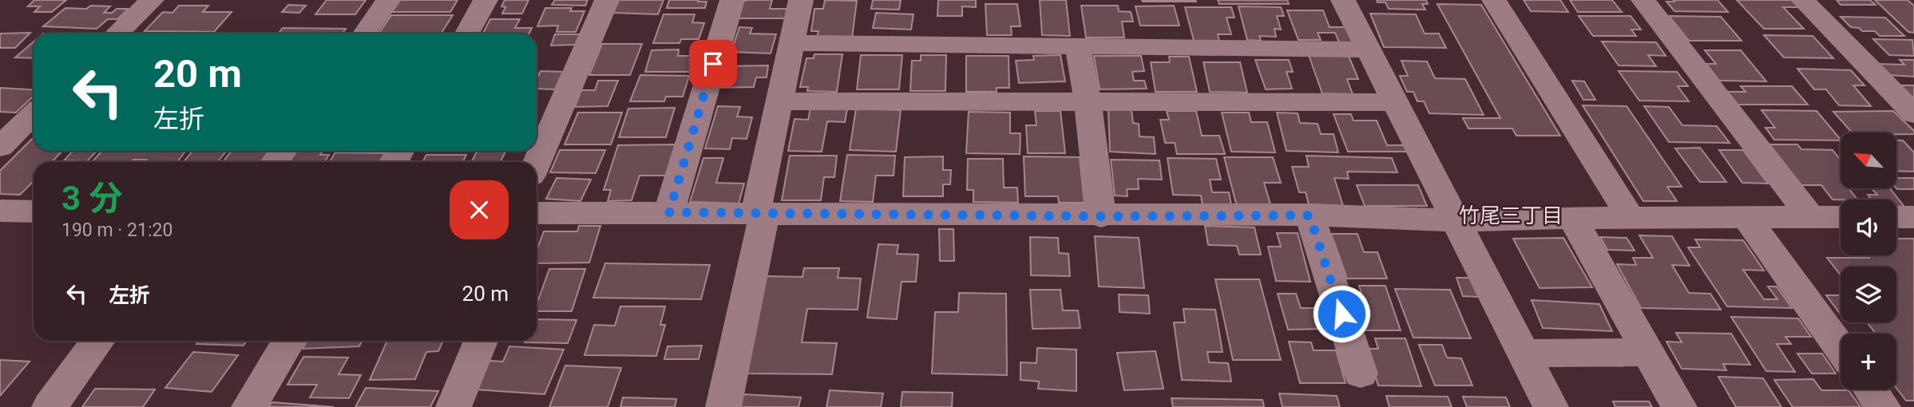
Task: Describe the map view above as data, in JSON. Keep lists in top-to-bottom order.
{
  "districts": ["竹尾三丁目"],
  "north": "top left",
  "page": {
    "turn": ["20 m", "左折"],
    "map_buttons": "+",
    "heading": ["3 分", "190 m · 21:20"],
    "list": [
      {
        "name": "左折",
        "value": "20 m"
      }
    ]
  }
}
